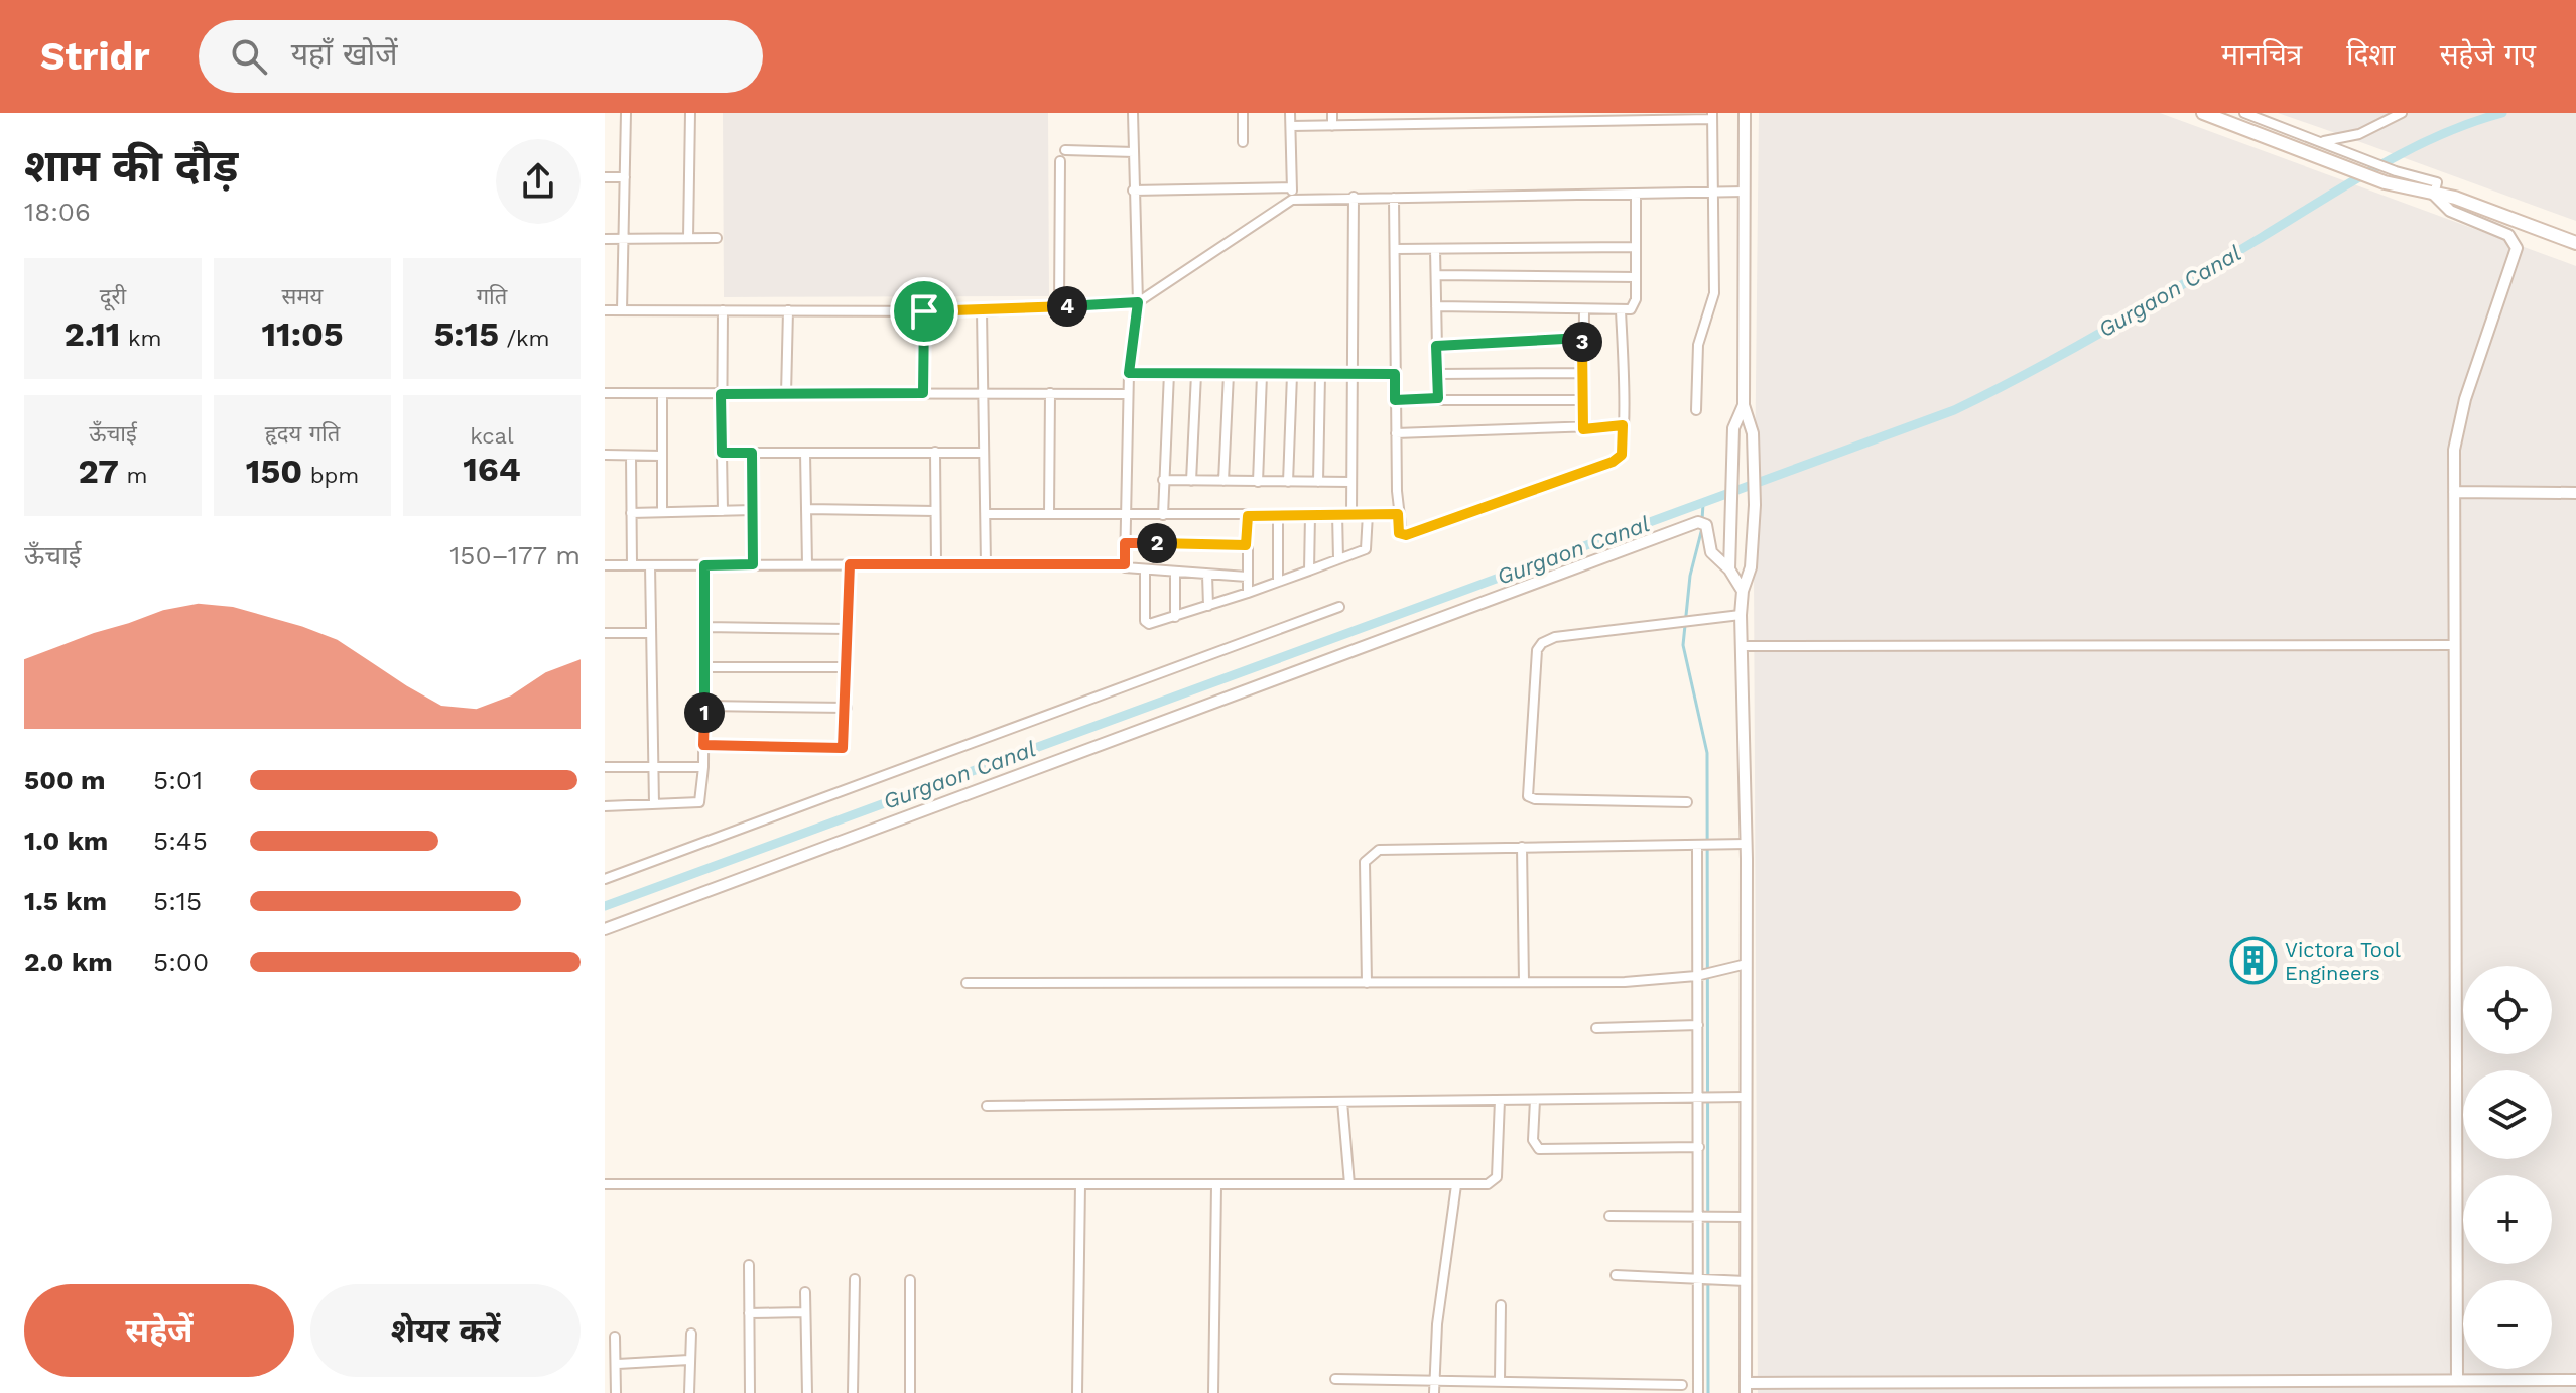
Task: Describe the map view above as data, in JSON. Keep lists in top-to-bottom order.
{
  "water": ["Gurgaon Canal"],
  "places": {
    "building": ["Victora Tool Engineers"]
  },
  "page": {
    "header": "Stridr",
    "search": "यहाँ खोजें",
    "nav": ["मानचित्र", "दिशा", "सहेजे गए"],
    "heading": ["शाम की दौड़", "18:06"],
    "stats": [
      ["दूरी", "2.11 km"],
      ["समय", "11:05"],
      ["गति", "5:15 /km"],
      ["ऊँचाई", "27 m"],
      ["हृदय गति", "150 bpm"],
      ["kcal", "164"]
    ],
    "pins": [
      "4",
      "3",
      "2",
      "1"
    ],
    "chart": ["ऊँचाई", "150–177 m"],
    "list": [
      {
        "name": "500 m",
        "note": "5:01"
      },
      {
        "name": "1.0 km",
        "note": "5:45"
      },
      {
        "name": "1.5 km",
        "note": "5:15"
      },
      {
        "name": "2.0 km",
        "note": "5:00"
      }
    ],
    "map_buttons": ["+", "−"],
    "buttons": ["सहेजें", "शेयर करें"]
  }
}
